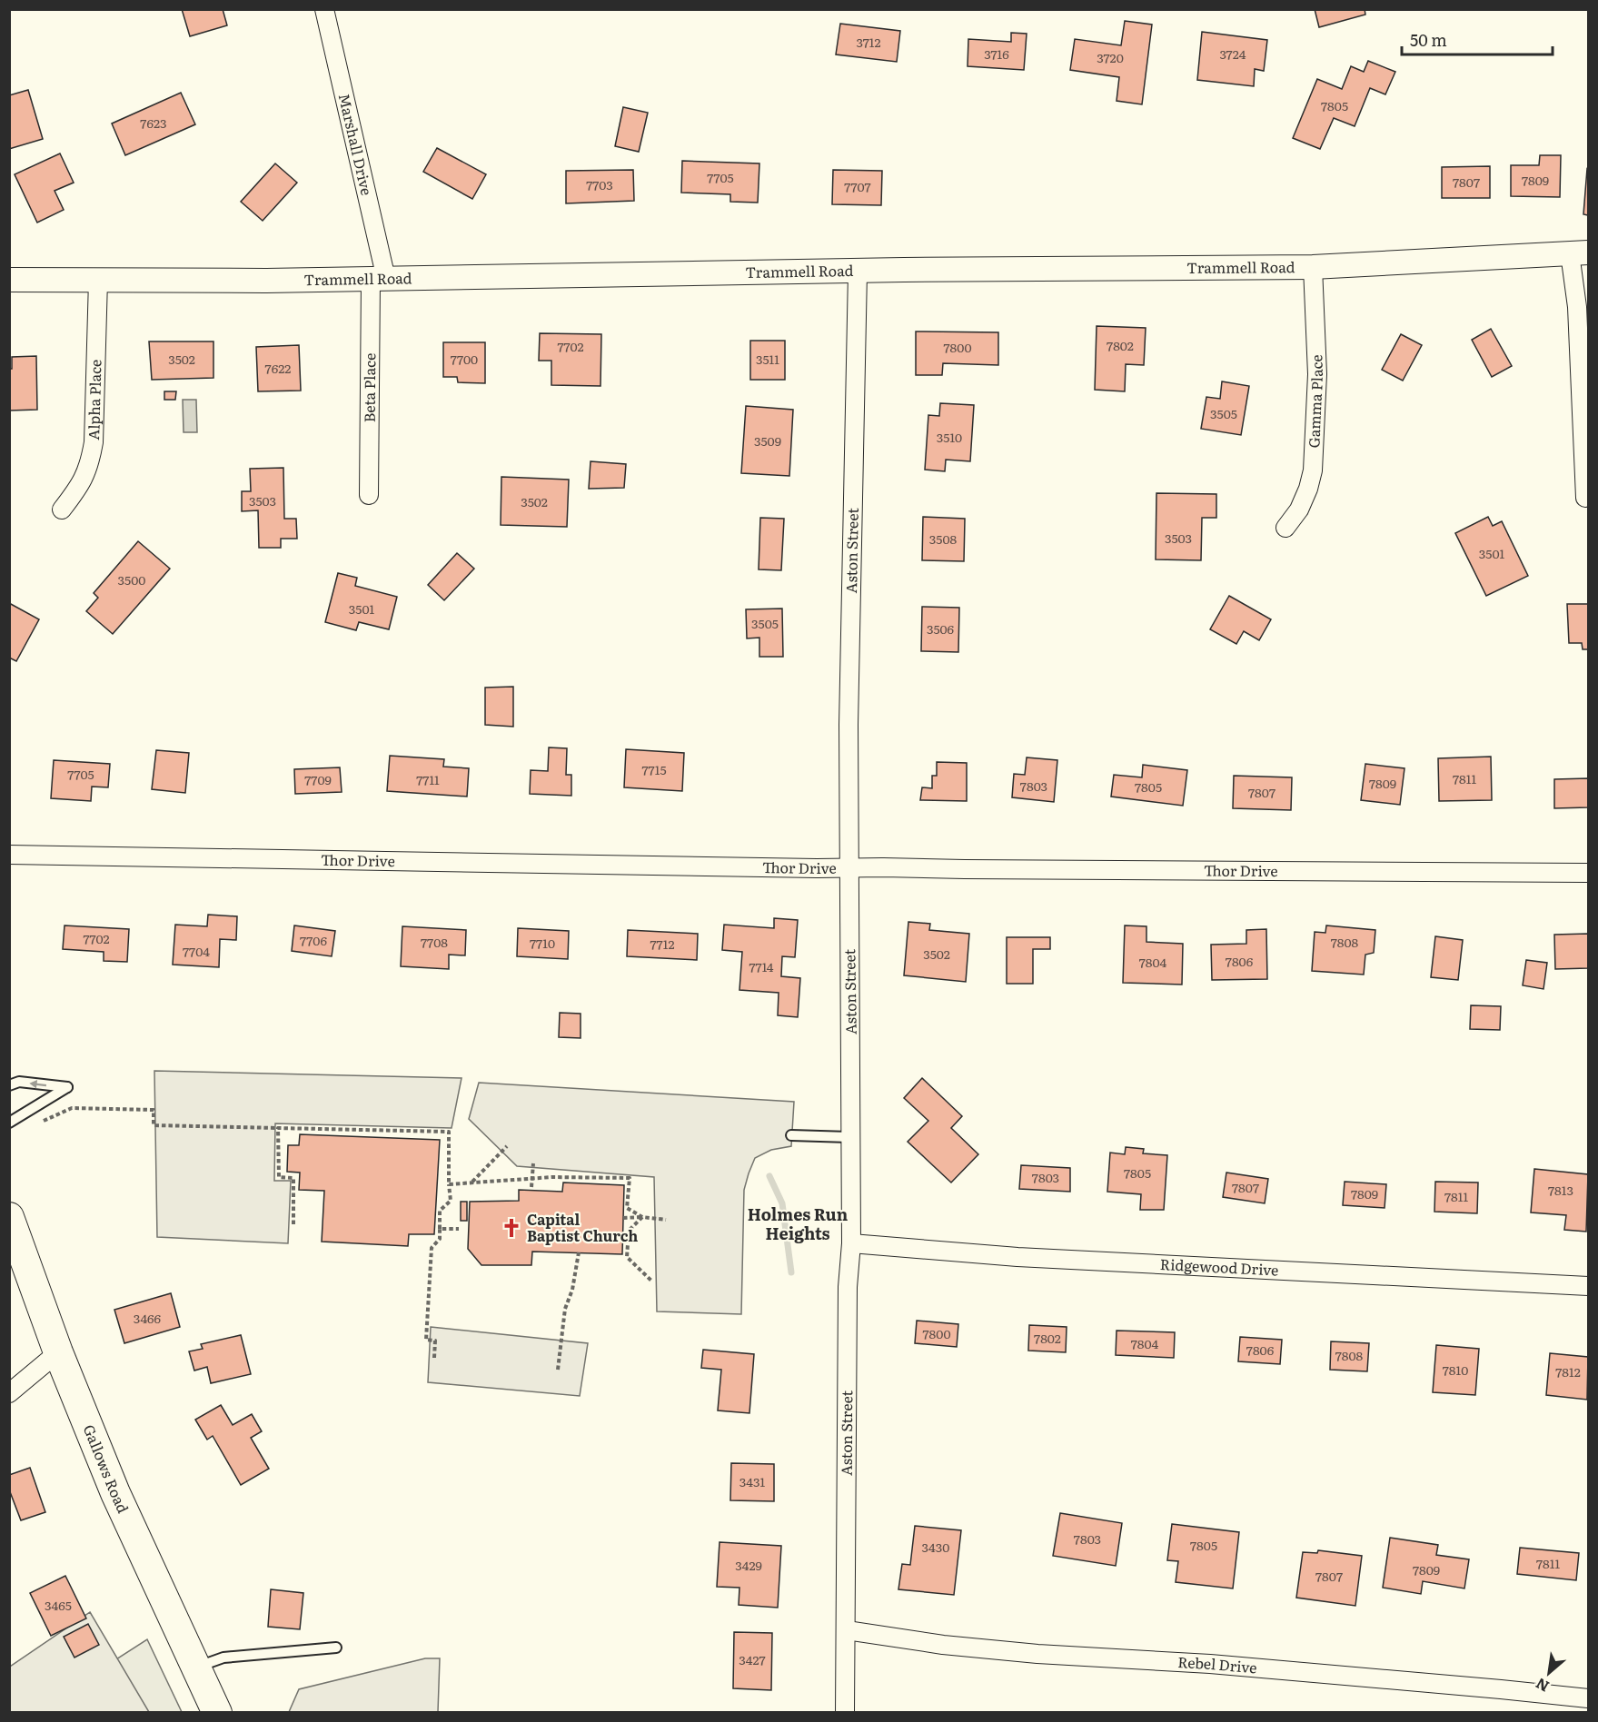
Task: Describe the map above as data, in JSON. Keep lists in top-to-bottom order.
{
  "streets": {
    "main road": ["Gallows Road"],
    "street": [
      "Marshall Drive",
      "Trammell Road",
      "Beta Place",
      "Alpha Place",
      "Gamma Place",
      "Aston Street",
      "Thor Drive",
      "Ridgewood Drive",
      "Rebel Drive"
    ]
  },
  "crossings": [
    ["Marshall Drive", "Trammell Road"],
    ["Marshall Drive", "Beta Place"],
    ["Trammell Road", "Beta Place"],
    ["Trammell Road", "Alpha Place"],
    ["Trammell Road", "Gamma Place"],
    ["Trammell Road", "Aston Street"],
    ["Aston Street", "Thor Drive"],
    ["Aston Street", "Ridgewood Drive"],
    ["Aston Street", "Rebel Drive"]
  ],
  "districts": ["Holmes Run Heights"],
  "places": {
    "church": ["Capital Baptist Church"]
  },
  "house_numbers": [
    "3712",
    "3716",
    "3724",
    "3720",
    "7805",
    "7623",
    "7705",
    "7809",
    "7807",
    "7703",
    "7707",
    "7802",
    "7702",
    "7800",
    "3502",
    "7700",
    "3511",
    "7622",
    "3505",
    "3510",
    "3509",
    "3503",
    "3502",
    "3503",
    "3508",
    "3501",
    "3500",
    "3501",
    "3505",
    "3506",
    "7715",
    "7705",
    "7811",
    "7709",
    "7711",
    "7809",
    "7803",
    "7805",
    "7807",
    "7702",
    "7706",
    "7708",
    "7808",
    "7710",
    "7712",
    "7704",
    "3502",
    "7806",
    "7804",
    "7714",
    "7805",
    "7803",
    "7807",
    "7813",
    "7809",
    "7811",
    "3466",
    "7800",
    "7802",
    "7804",
    "7806",
    "7808",
    "7810",
    "7812",
    "3431",
    "7803",
    "7805",
    "3430",
    "7811",
    "3429",
    "7809",
    "7807",
    "3465",
    "3427"
  ],
  "scale_bar": "50 m",
  "north": "bottom left"
}
